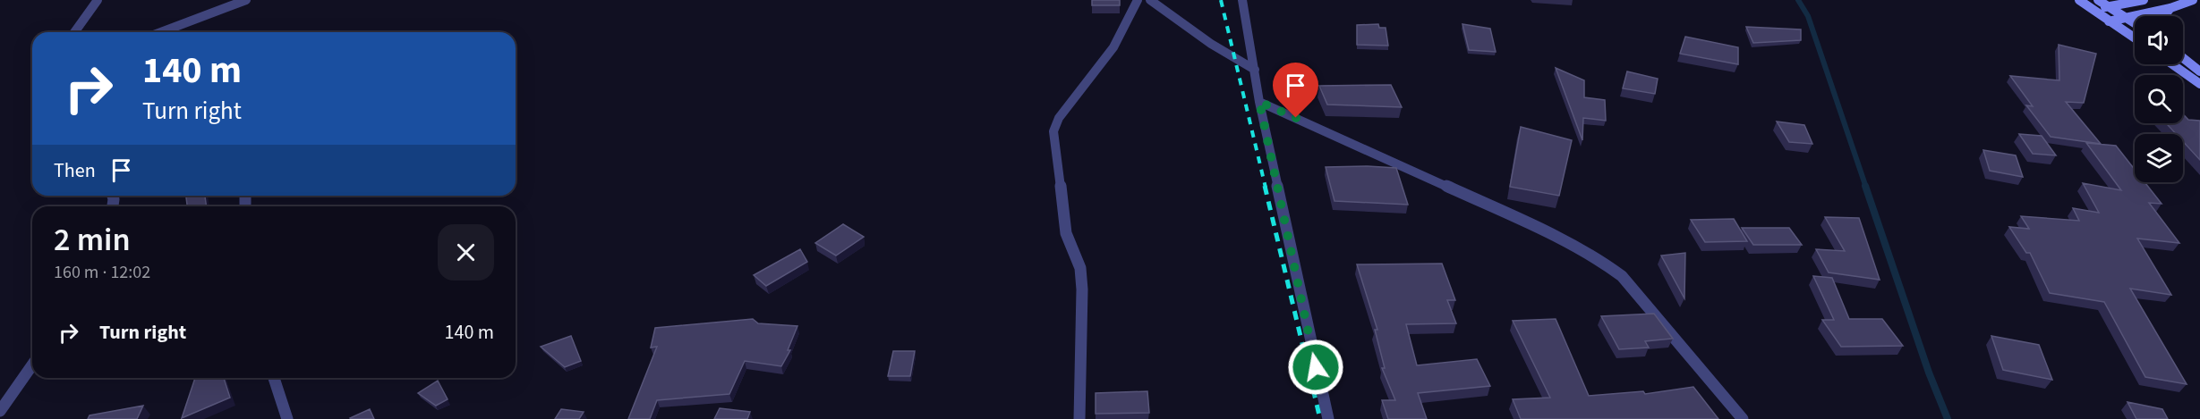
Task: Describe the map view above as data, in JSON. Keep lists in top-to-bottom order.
{
  "page": {
    "turn": ["140 m", "Turn right"],
    "then": "Then",
    "heading": ["2 min", "160 m · 12:02"],
    "list": [
      {
        "name": "Turn right",
        "value": "140 m"
      }
    ]
  }
}
